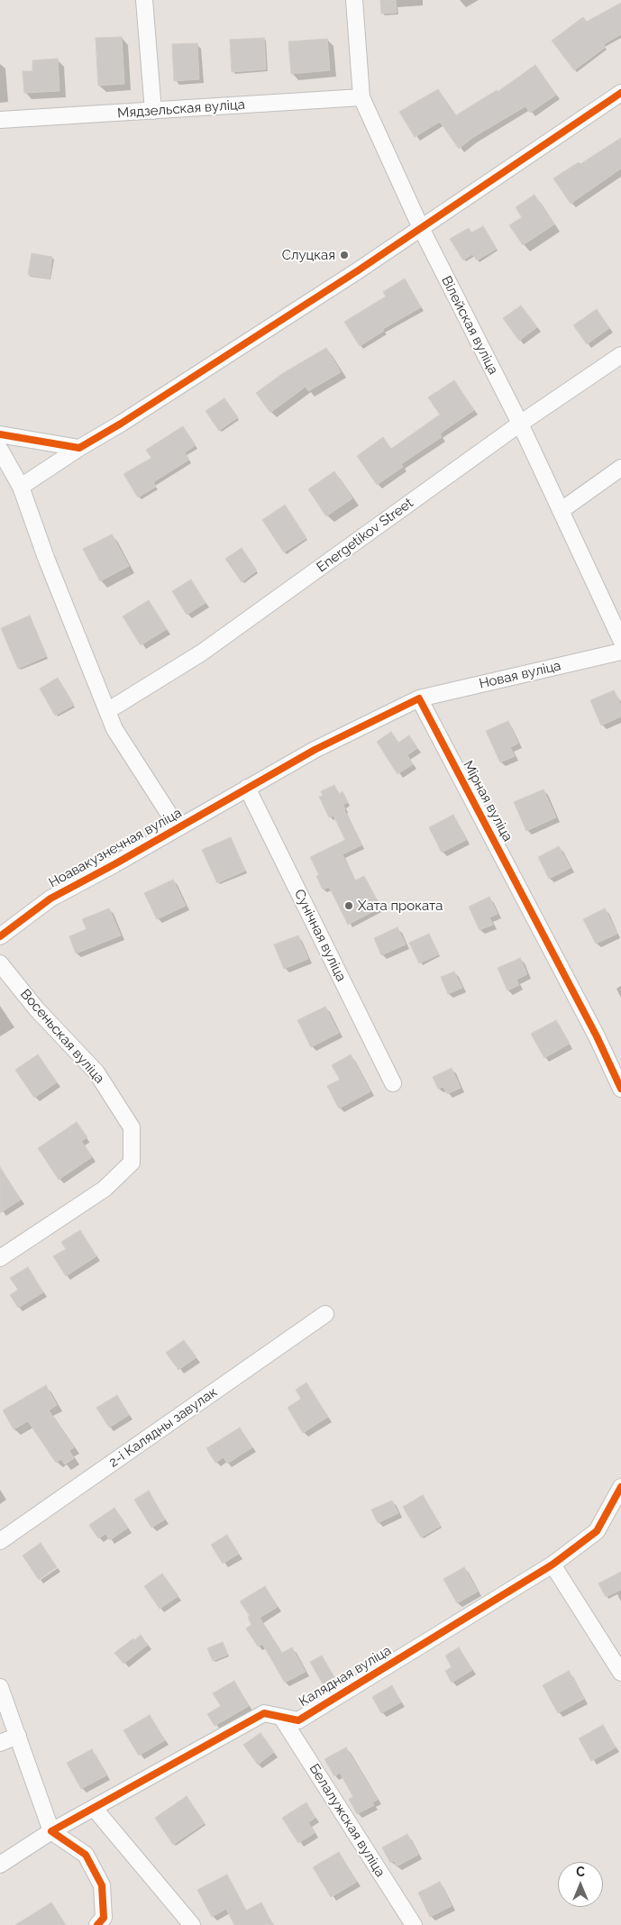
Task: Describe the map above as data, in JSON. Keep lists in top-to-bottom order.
{
  "streets": {
    "street": [
      "Мядзельская вуліца",
      "Вілейская вуліца",
      "Energetikov Street",
      "Новая вуліца",
      "Мірная вуліца",
      "Ноавакузнечная вуліца",
      "Сунічная вуліца",
      "Восеньская вуліца",
      "2-і Калядны завулак",
      "Калядная вуліца",
      "Белалужская вуліца"
    ]
  },
  "crossings": [
    ["Мядзельская вуліца", "Вілейская вуліца"],
    ["Вілейская вуліца", "Energetikov Street"],
    ["Новая вуліца", "Мірная вуліца"],
    ["Ноавакузнечная вуліца", "Сунічная вуліца"],
    ["Калядная вуліца", "Белалужская вуліца"]
  ],
  "places": ["Слуцкая", "Хата проката"],
  "north": "top"
}
